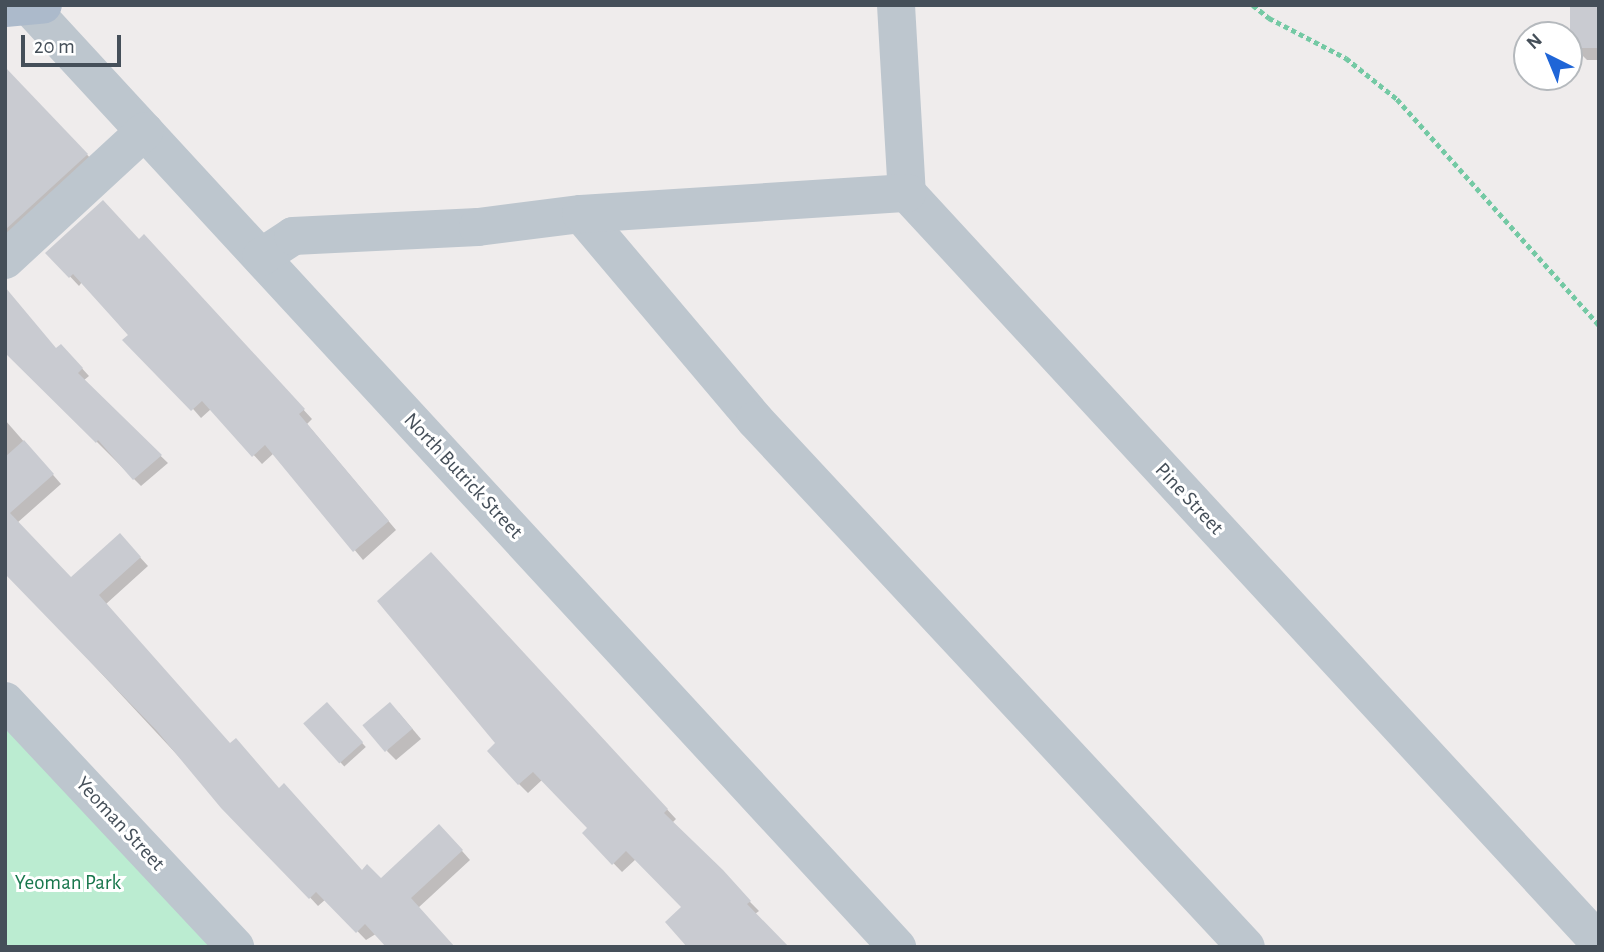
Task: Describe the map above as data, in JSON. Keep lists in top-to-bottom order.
{
  "streets": {
    "street": ["North Butrick Street", "Pine Street", "Yeoman Street"]
  },
  "parks": ["Yeoman Park"],
  "scale_bar": "20 m",
  "north": "top left"
}
